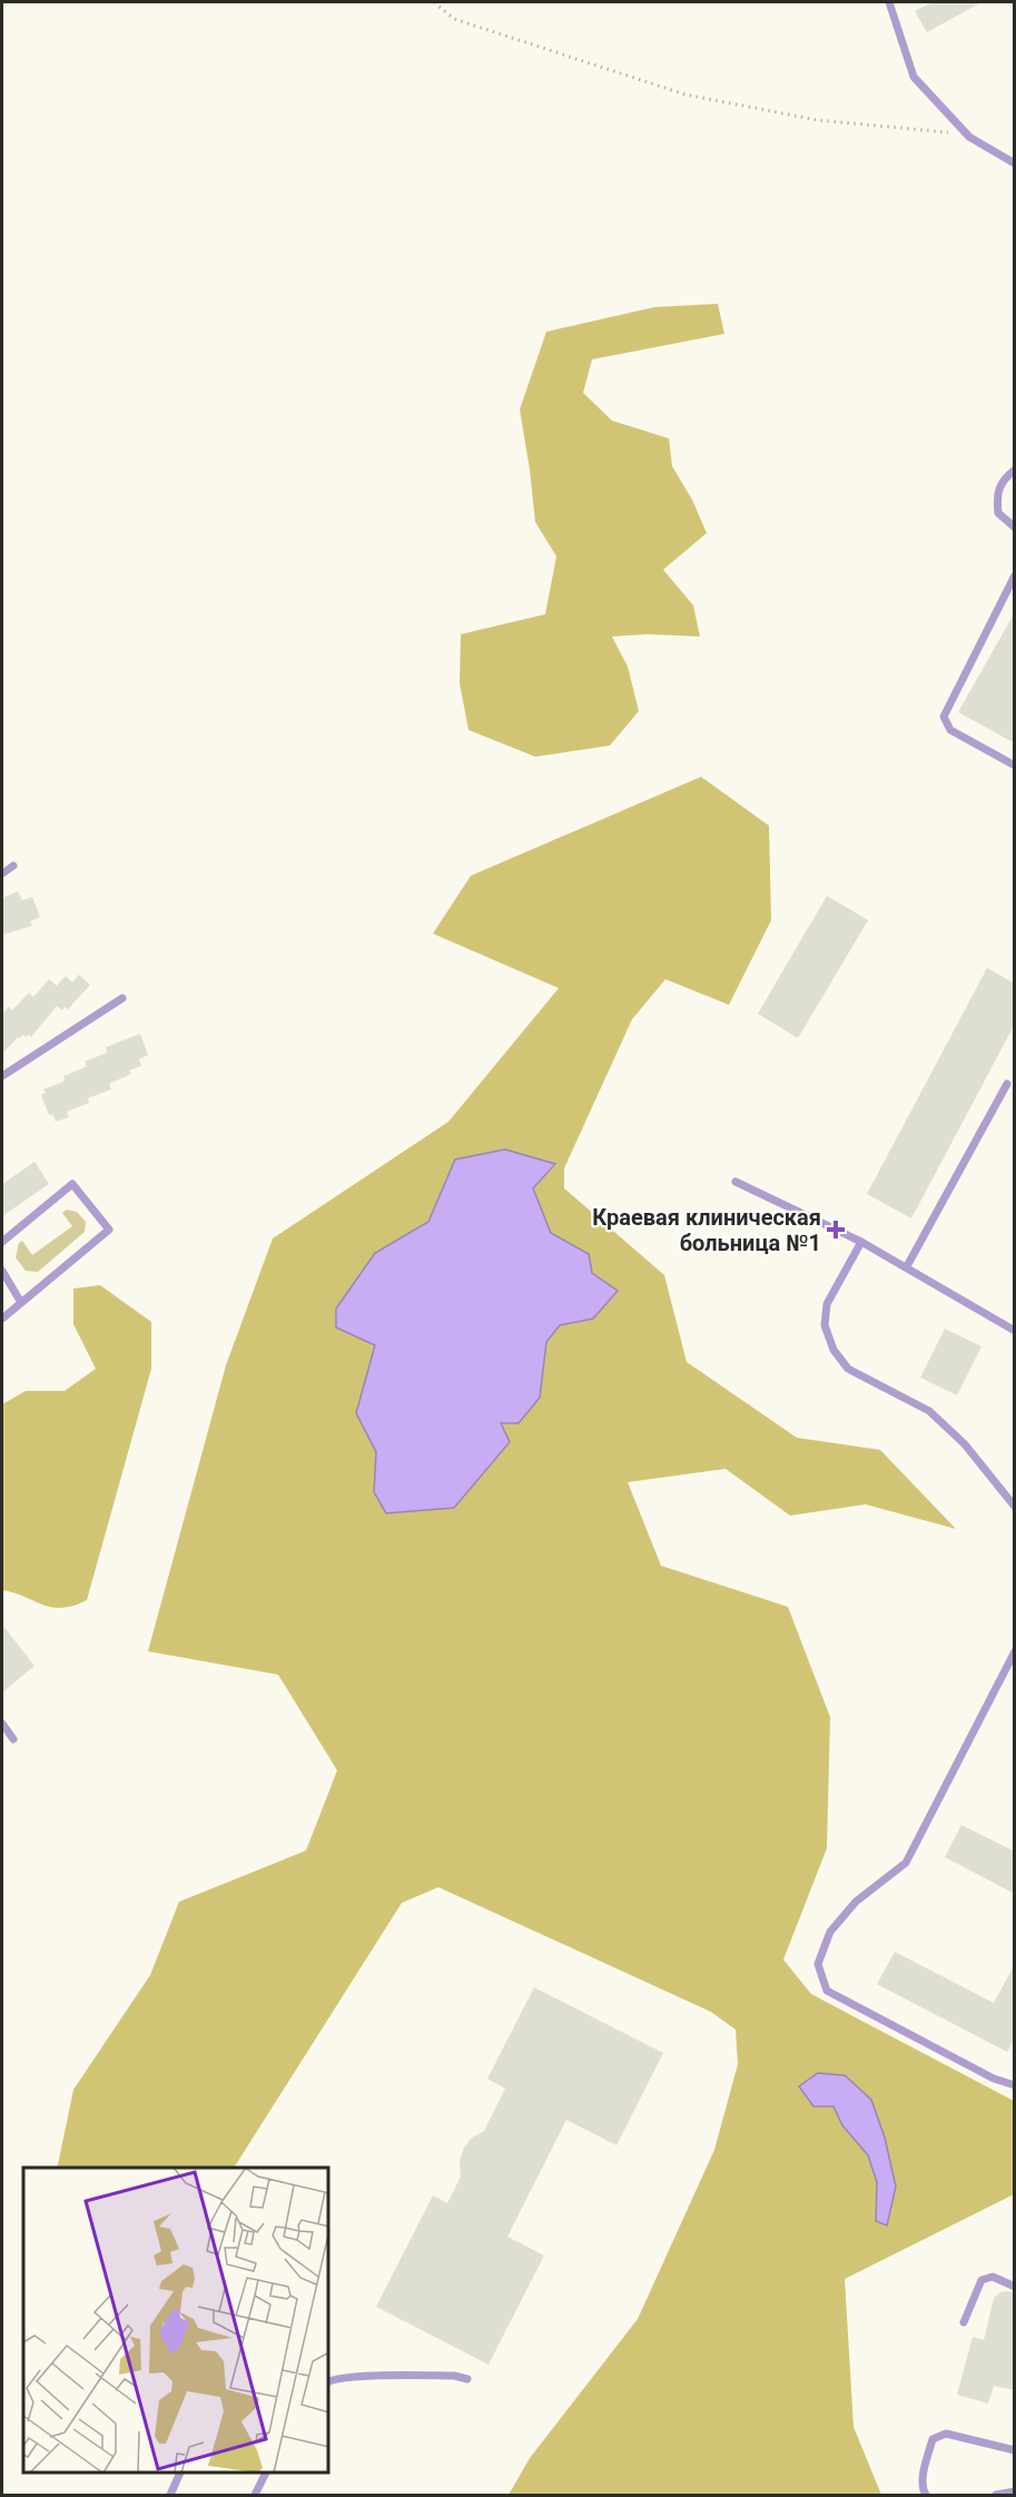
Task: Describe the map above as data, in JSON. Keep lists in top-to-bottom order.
{
  "places": {
    "health": ["Краевая клиническая больница №1"]
  }
}
